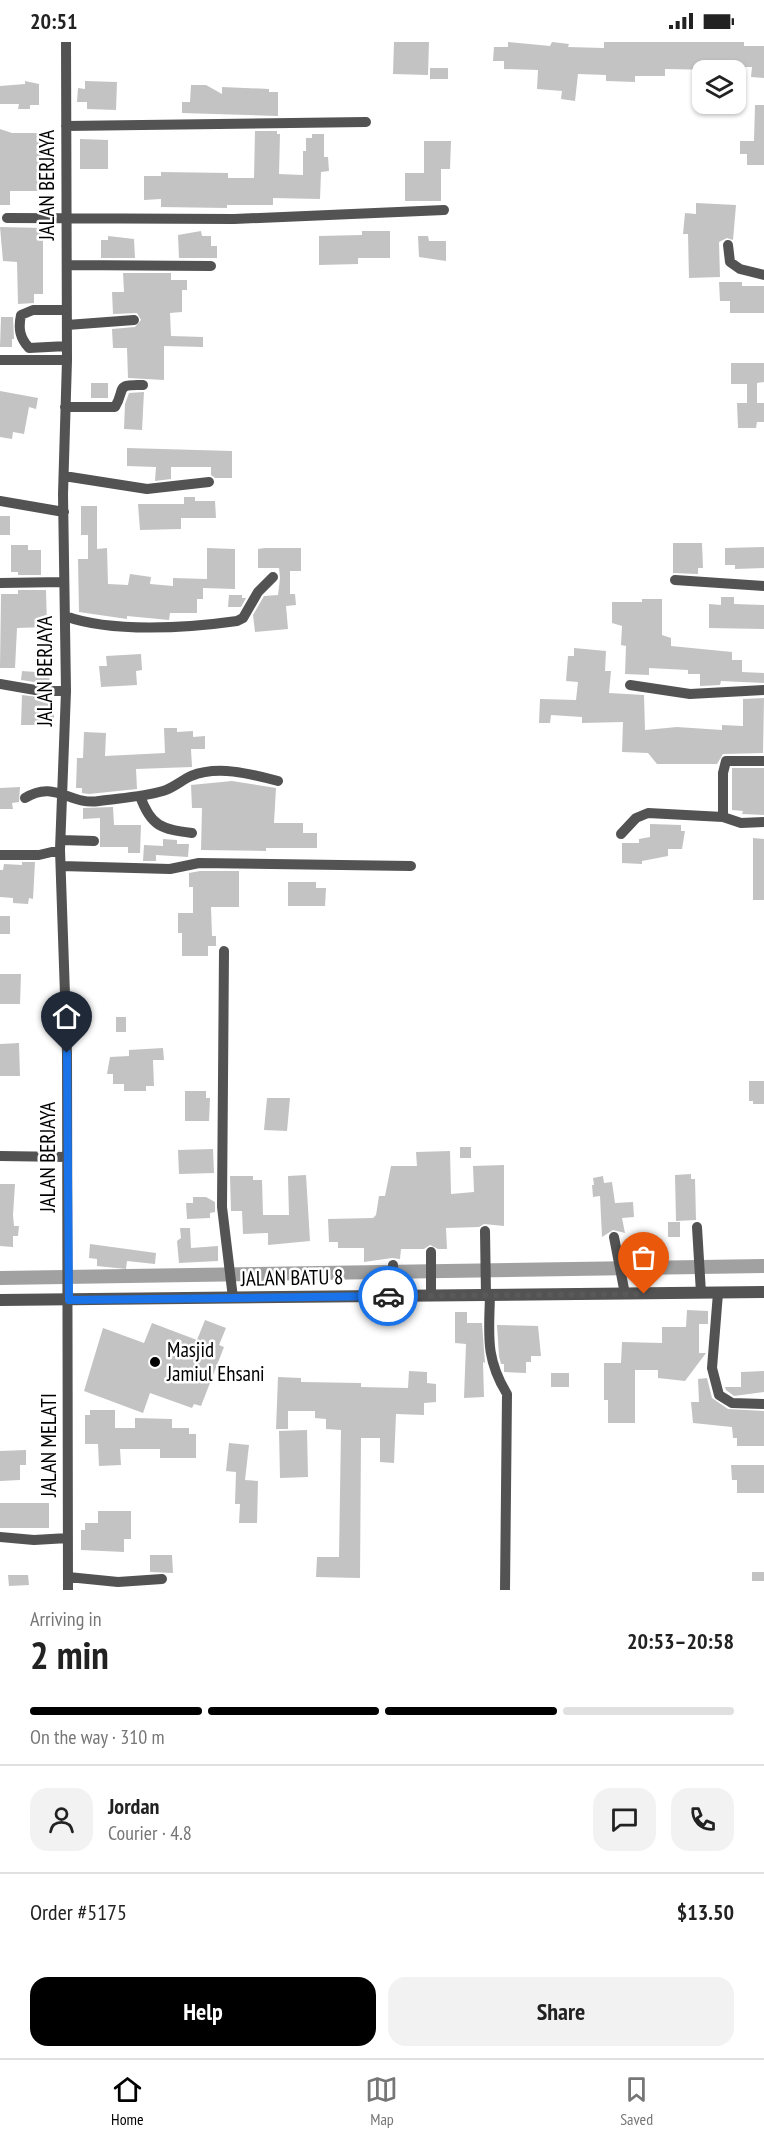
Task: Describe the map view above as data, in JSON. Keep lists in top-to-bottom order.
{
  "streets": {
    "street": ["JALAN BERJAYA", "JALAN BATU 8", "JALAN MELATI"]
  },
  "crossings": [
    ["JALAN BERJAYA", "JALAN BATU 8"],
    ["JALAN BERJAYA", "JALAN MELATI"],
    ["JALAN BATU 8", "JALAN MELATI"]
  ],
  "places": ["Masjid Jamiul Ehsani"],
  "page": {
    "status": "20:51",
    "heading": ["2 min", "Arriving in", "20:53–20:58"],
    "panel": [
      "Jordan",
      "Courier · 4.8",
      "Order #5175",
      "$13.50"
    ],
    "bar": "On the way · 310 m",
    "buttons": ["Help", "Share"],
    "tabs": ["Home", "Map", "Saved"]
  }
}
